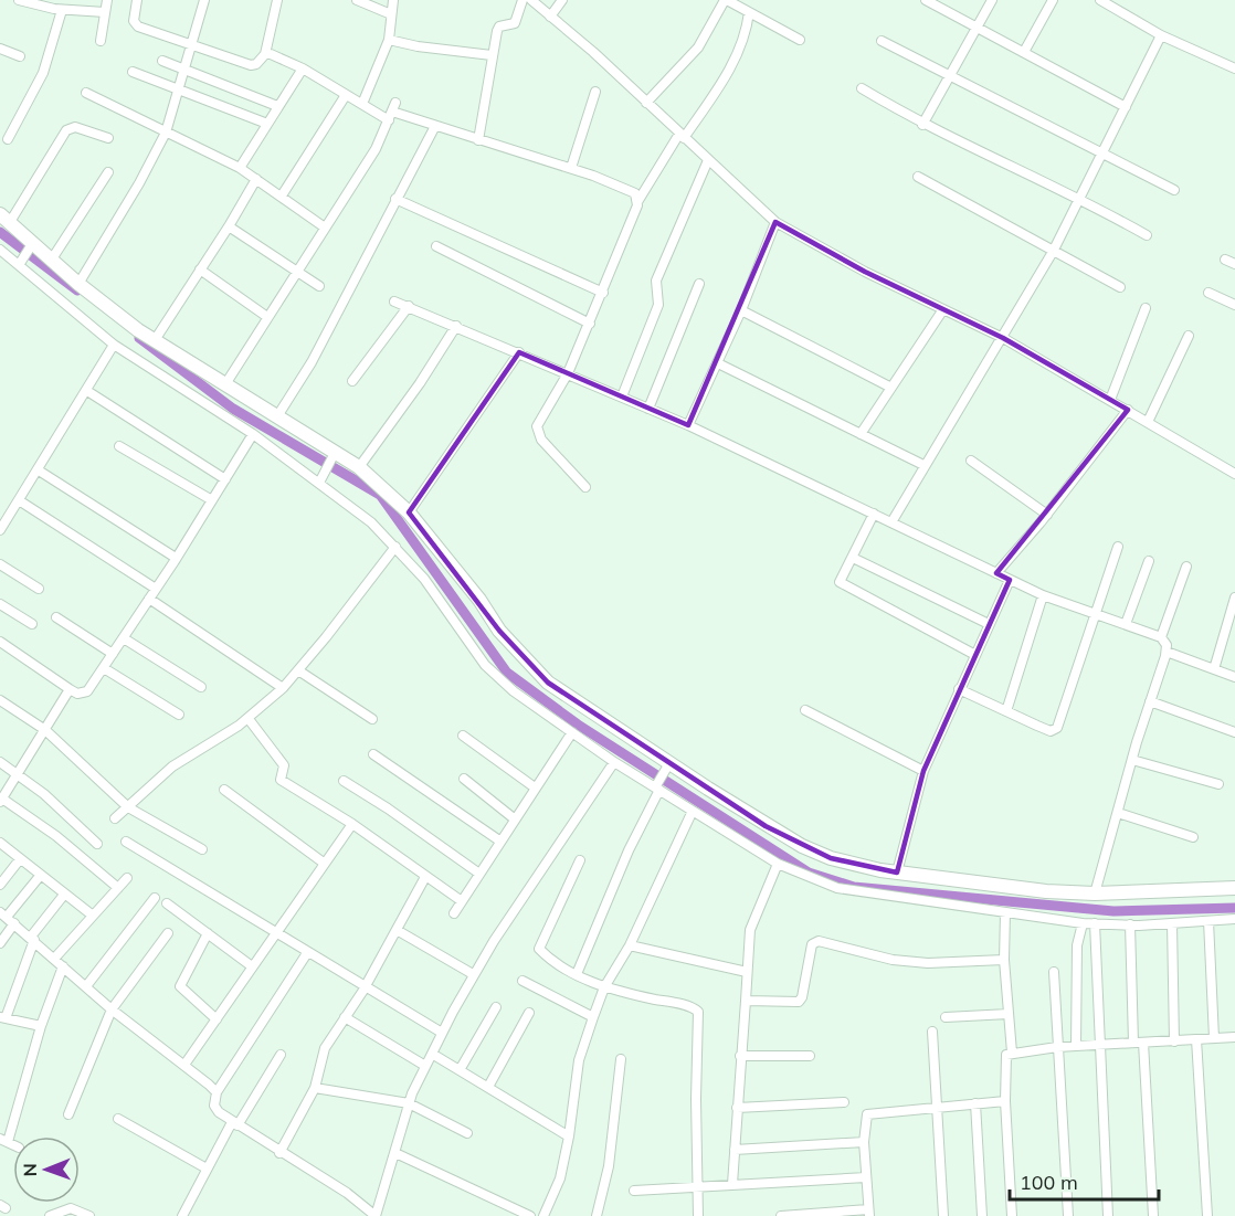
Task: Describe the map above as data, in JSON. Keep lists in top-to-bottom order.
{
  "scale_bar": "100 m",
  "north": "left"
}
